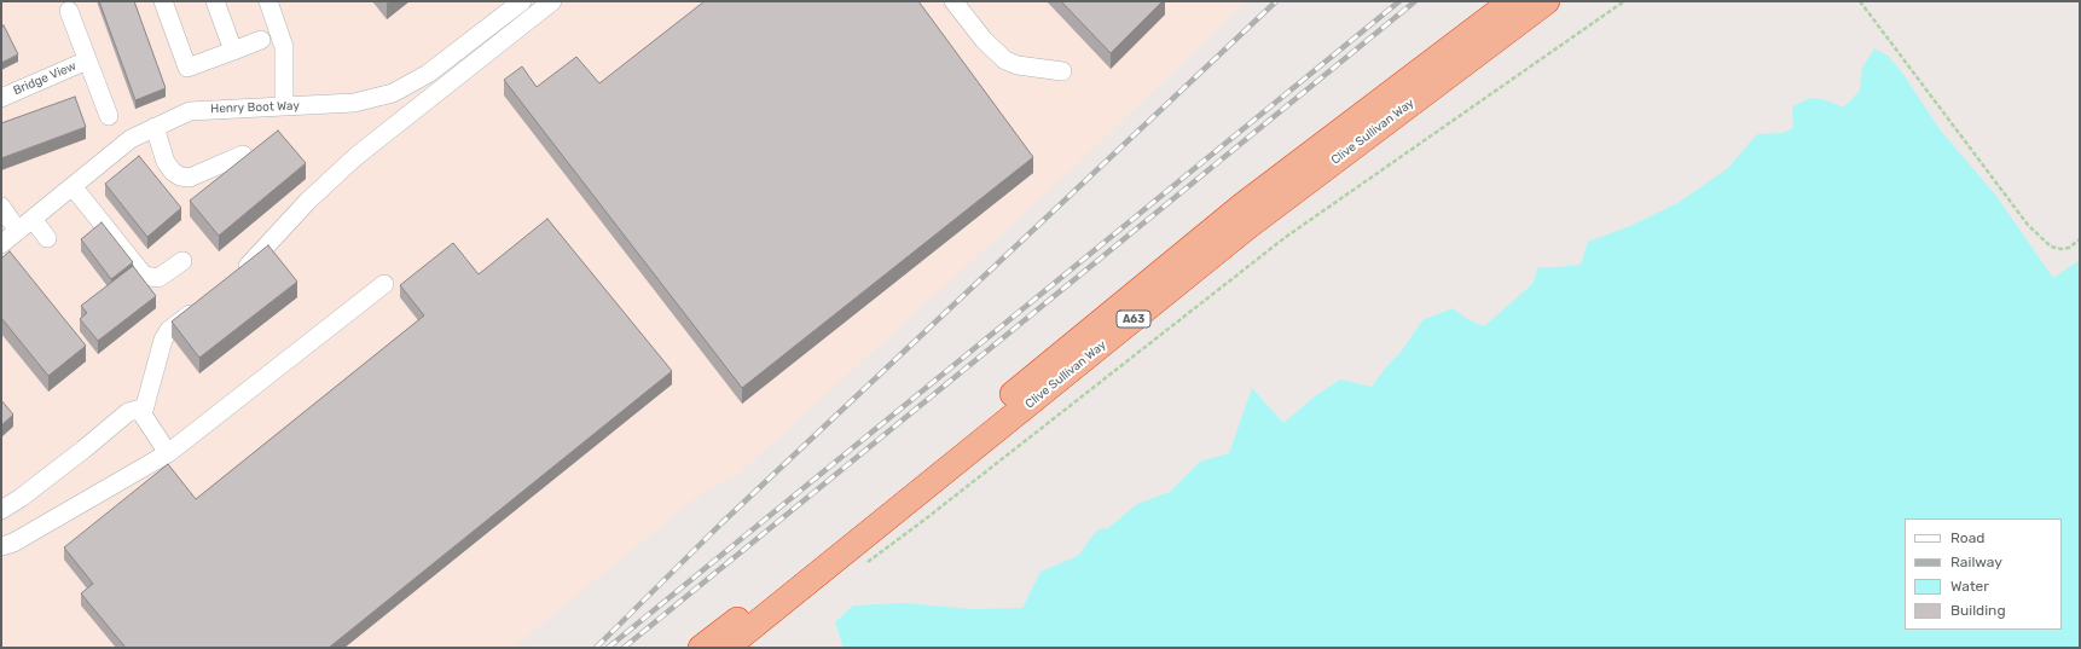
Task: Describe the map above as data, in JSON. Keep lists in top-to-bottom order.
{
  "streets": {
    "highway": ["Clive Sullivan Way", "A63"],
    "street": ["Bridge View", "Henry Boot Way"]
  },
  "legend": [
    "Road",
    "Railway",
    "Water",
    "Building"
  ]
}
